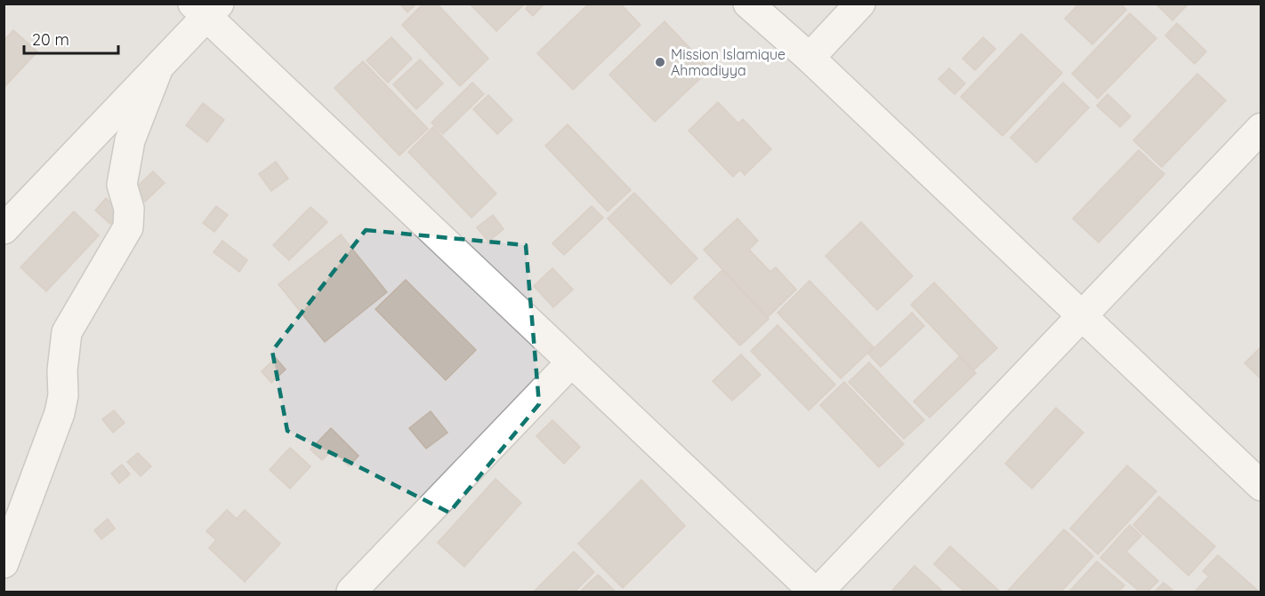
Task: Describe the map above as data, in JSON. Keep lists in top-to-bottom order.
{
  "places": ["Mission Islamique Ahmadiyya"],
  "scale_bar": "20 m"
}
